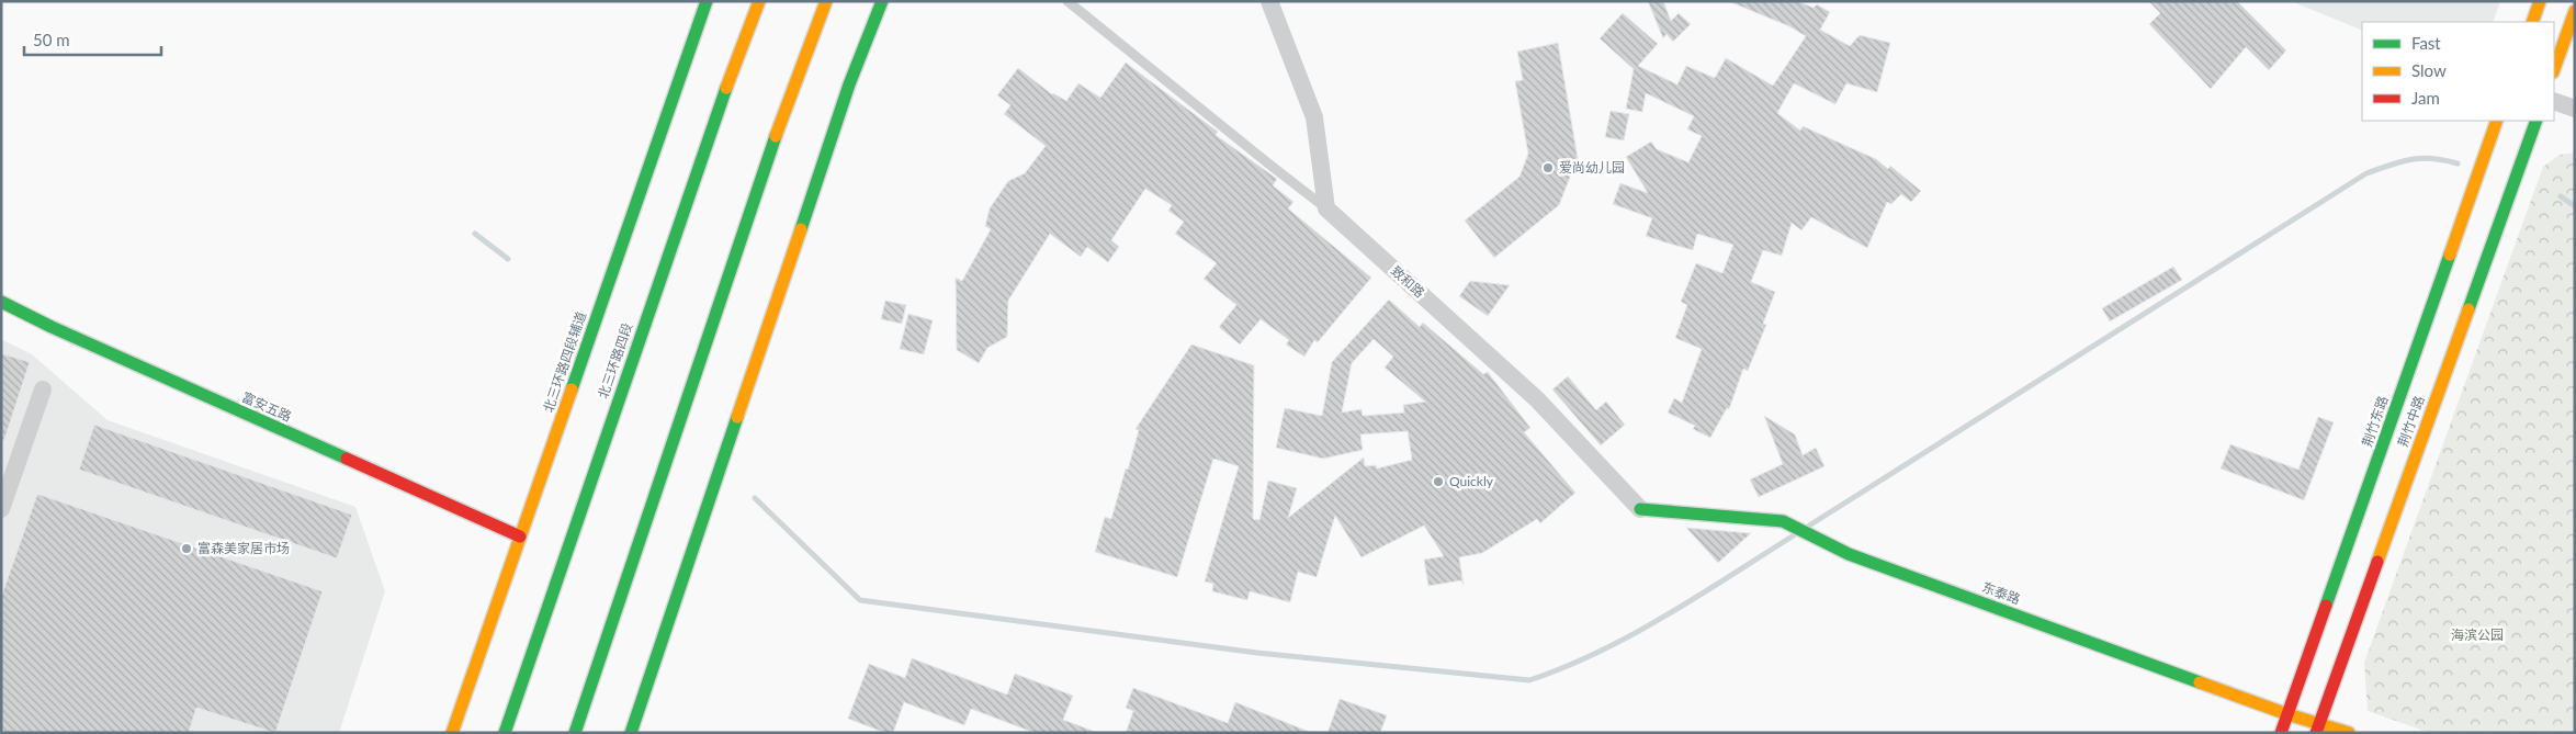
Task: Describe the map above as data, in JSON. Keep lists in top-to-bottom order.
{
  "streets": {
    "main road": [
      "北三环路四段",
      "北三环路四段辅道",
      "富安五路",
      "荆竹东路",
      "荆竹中路",
      "东泰路"
    ],
    "street": ["致和路"]
  },
  "crossings": [
    ["致和路", "东泰路"],
    ["北三环路四段辅道", "富安五路"],
    ["荆竹东路", "东泰路"],
    ["荆竹中路", "东泰路"]
  ],
  "parks": ["海滨公园"],
  "places": ["爱尚幼儿园", "Quickly", "富森美家居市场"],
  "legend": ["Fast", "Slow", "Jam"],
  "scale_bar": "50 m"
}
